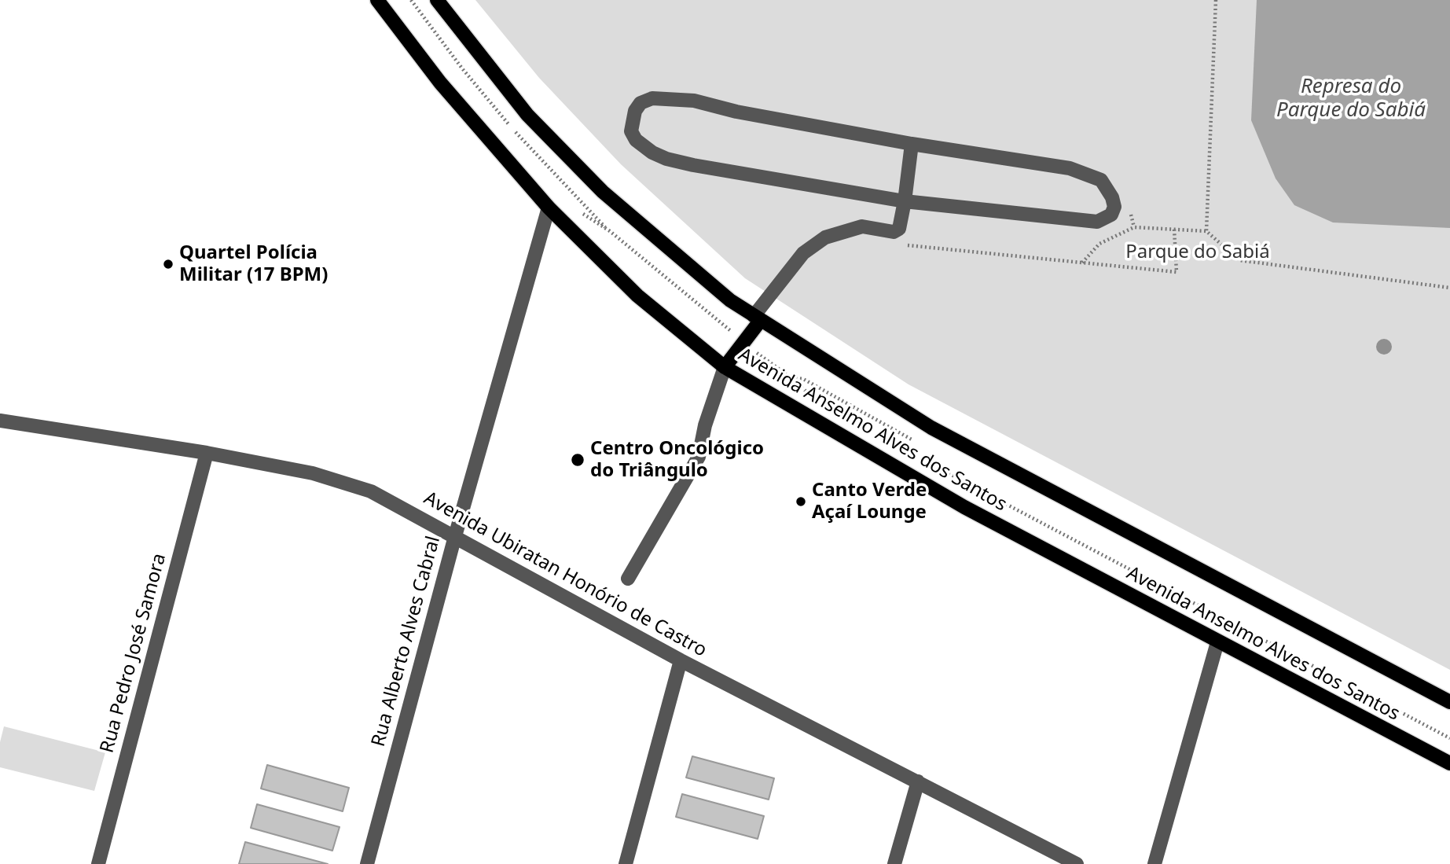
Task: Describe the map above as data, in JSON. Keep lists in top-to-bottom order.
{
  "streets": {
    "main road": ["Avenida Anselmo Alves dos Santos"],
    "street": ["Avenida Ubiratan Honório de Castro", "Rua Alberto Alves Cabral", "Rua Pedro José Samora"]
  },
  "crossings": [
    ["Avenida Anselmo Alves dos Santos", "Rua Alberto Alves Cabral"],
    ["Avenida Ubiratan Honório de Castro", "Rua Alberto Alves Cabral"],
    ["Avenida Ubiratan Honório de Castro", "Rua Pedro José Samora"]
  ],
  "water": ["Represa do Parque do Sabiá"],
  "parks": ["Parque do Sabiá"],
  "places": ["Quartel Polícia Militar (17 BPM)", "Centro Oncológico do Triângulo", "Canto Verde Açaí Lounge"]
}
